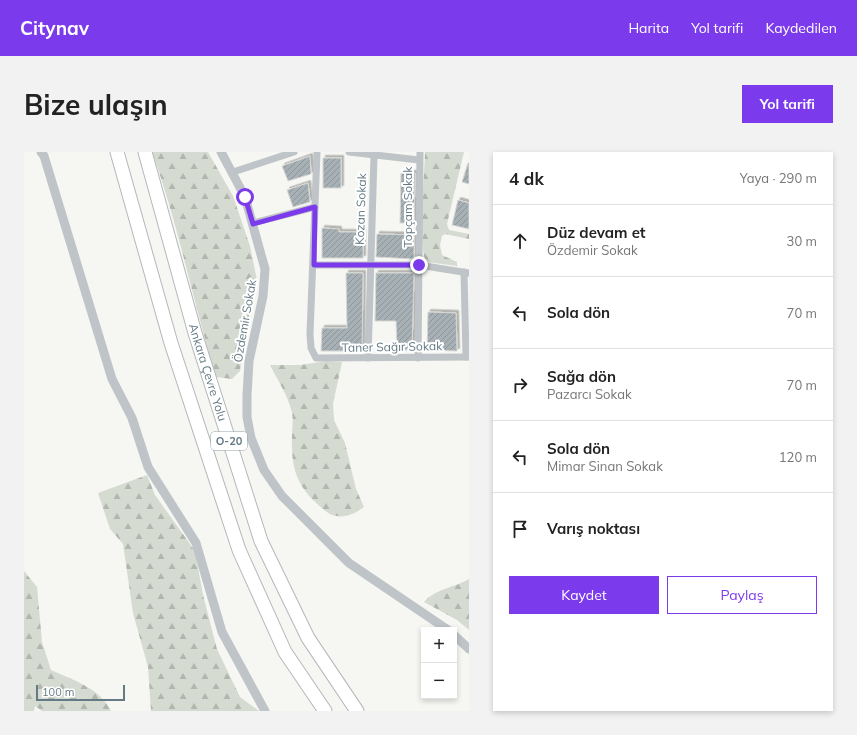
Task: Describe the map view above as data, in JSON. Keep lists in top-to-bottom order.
{
  "streets": {
    "highway": ["Ankara Çevre Yolu", "O-20"],
    "street": [
      "Topçam Sokak",
      "Kozan Sokak",
      "Özdemir Sokak",
      "Taner Sağır Sokak"
    ]
  },
  "crossings": [
    ["Topçam Sokak", "Taner Sağır Sokak"],
    ["Kozan Sokak", "Taner Sağır Sokak"]
  ],
  "scale_bar": "100 m",
  "page": {
    "header": "Citynav",
    "nav": ["Harita", "Yol tarifi", "Kaydedilen"],
    "buttons": [
      "Yol tarifi",
      ["Kaydet", "Paylaş"]
    ],
    "title": "Bize ulaşın",
    "heading": ["4 dk", "Yaya · 290 m"],
    "list": [
      ["Düz devam et", "Özdemir Sokak", "30 m"],
      ["Sola dön", "70 m"],
      ["Sağa dön", "Pazarcı Sokak", "70 m"],
      ["Sola dön", "Mimar Sinan Sokak", "120 m"],
      "Varış noktası"
    ],
    "map_buttons": ["+", "−"],
    "scale": "100 m"
  }
}
